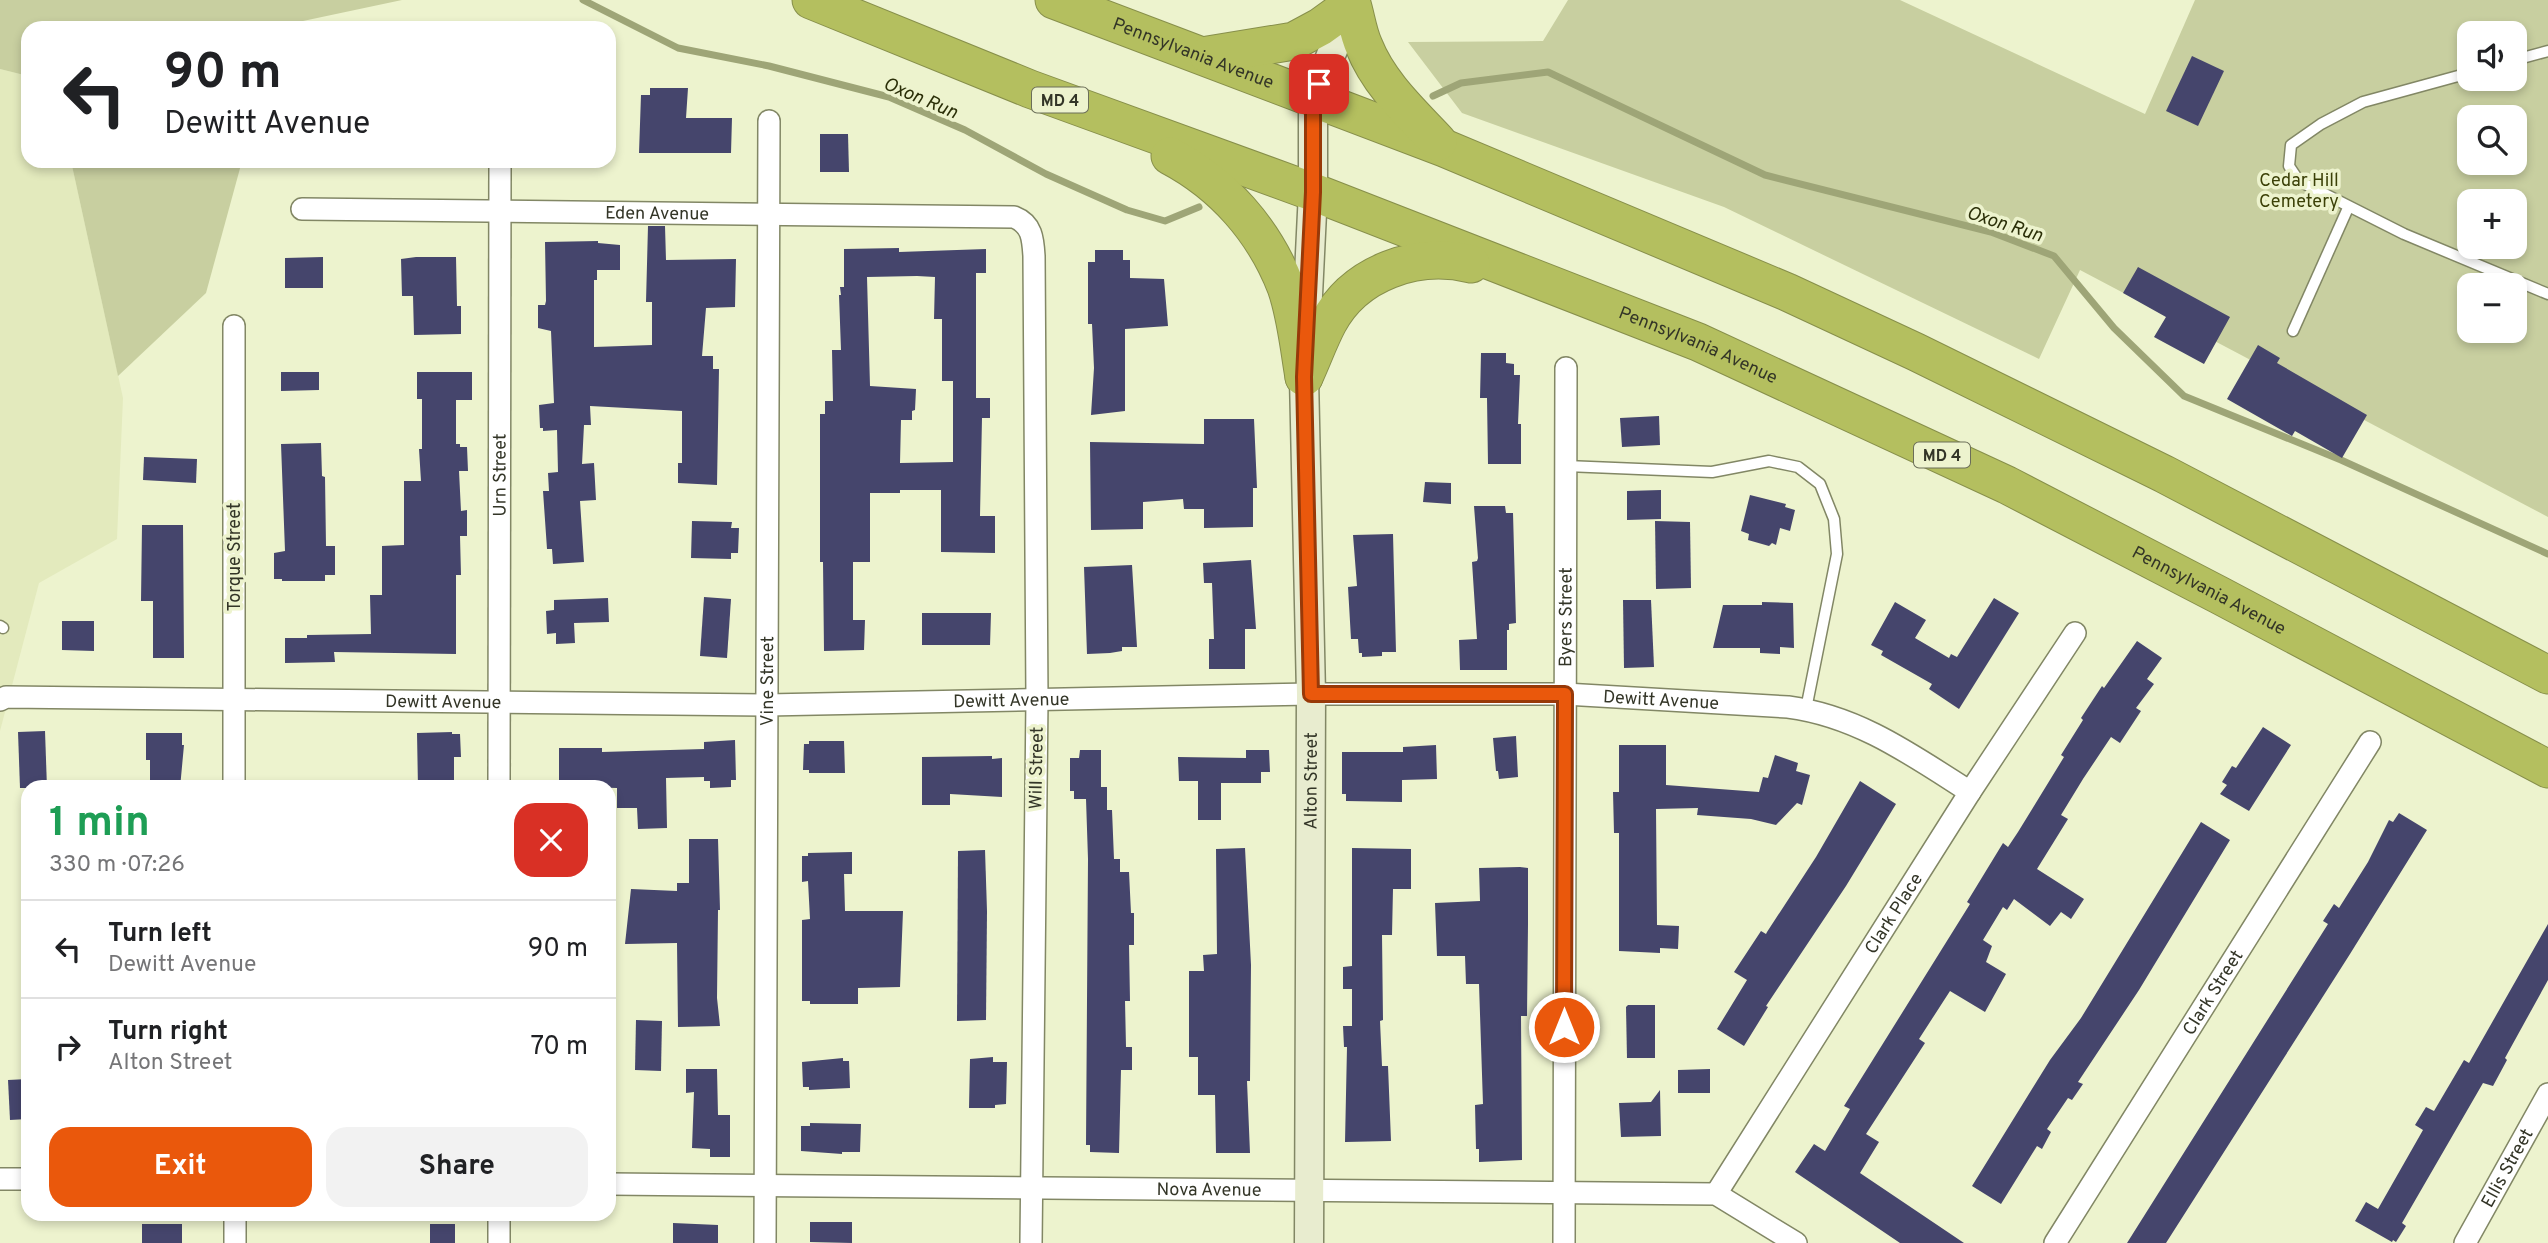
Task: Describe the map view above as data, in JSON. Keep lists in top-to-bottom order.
{
  "streets": {
    "highway": ["Pennsylvania Avenue", "MD 4"],
    "street": [
      "Eden Avenue",
      "Urn Street",
      "Torque Street",
      "Byers Street",
      "Vine Street",
      "Dewitt Avenue",
      "Will Street",
      "Alton Street",
      "Clark Place",
      "Clark Street",
      "Ellis Street",
      "Nova Avenue"
    ]
  },
  "crossings": [
    ["Pennsylvania Avenue", "Alton Street"],
    ["Eden Avenue", "Urn Street"],
    ["Eden Avenue", "Vine Street"],
    ["Eden Avenue", "Will Street"],
    ["Urn Street", "Dewitt Avenue"],
    ["Torque Street", "Dewitt Avenue"],
    ["Byers Street", "Dewitt Avenue"],
    ["Byers Street", "Nova Avenue"],
    ["Vine Street", "Dewitt Avenue"],
    ["Vine Street", "Nova Avenue"],
    ["Dewitt Avenue", "Will Street"],
    ["Dewitt Avenue", "Alton Street"],
    ["Dewitt Avenue", "Clark Place"],
    ["Will Street", "Nova Avenue"],
    ["Alton Street", "Nova Avenue"],
    ["Clark Place", "Nova Avenue"]
  ],
  "water": ["Oxon Run"],
  "parks": ["Cedar Hill Cemetery"],
  "page": {
    "map_buttons": ["+", "−"],
    "turn": ["90 m", "Dewitt Avenue"],
    "heading": ["1 min", "330 m · 07:26"],
    "list": [
      {
        "name": "Turn left",
        "note": "Dewitt Avenue",
        "value": "90 m"
      },
      {
        "name": "Turn right",
        "note": "Alton Street",
        "value": "70 m"
      }
    ],
    "buttons": ["Exit", "Share"]
  }
}
